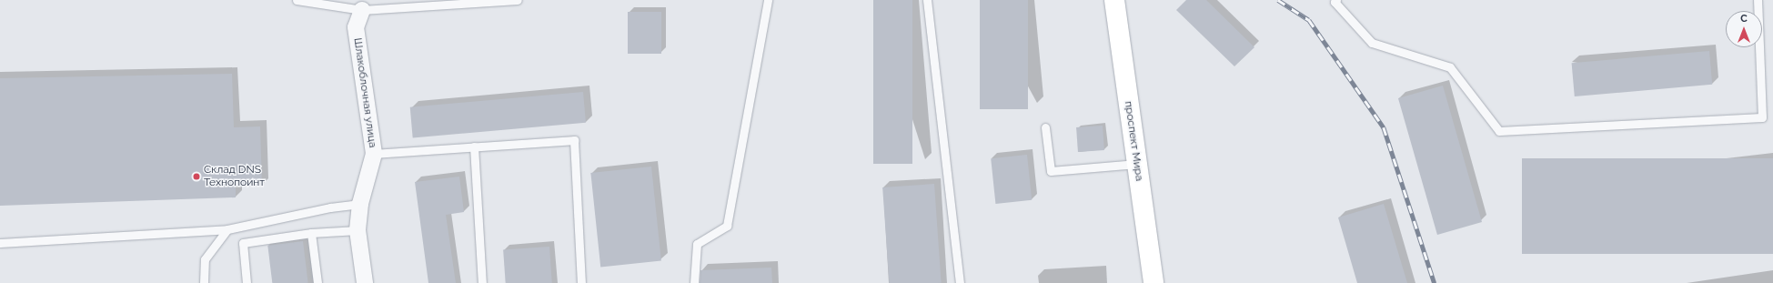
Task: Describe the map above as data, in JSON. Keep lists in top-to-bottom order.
{
  "streets": {
    "main road": ["проспект Мира"],
    "street": ["Шлакоблочная улица"]
  },
  "places": ["Склад DNS Технопоинт"],
  "north": "top"
}
